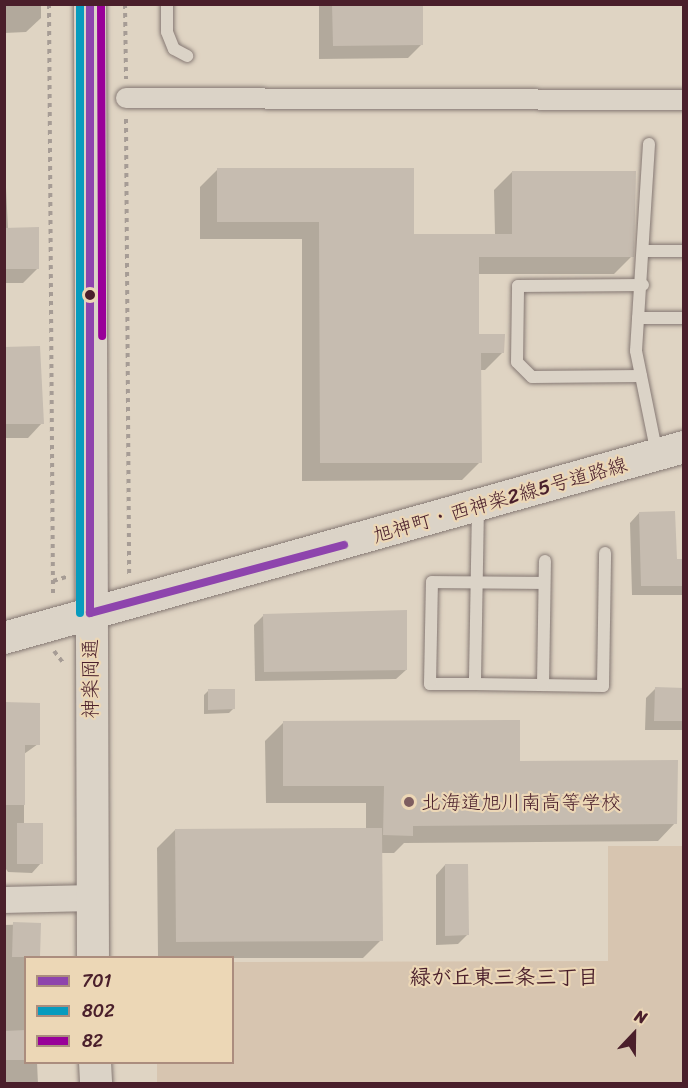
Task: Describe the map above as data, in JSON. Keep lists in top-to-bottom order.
{
  "streets": {
    "street": ["旭神町・西神楽2線5号道路線", "神楽岡通"]
  },
  "crossings": [
    ["旭神町・西神楽2線5号道路線", "神楽岡通"]
  ],
  "districts": ["緑が丘東三条三丁目"],
  "places": ["北海道旭川南高等学校"],
  "lines": ["transit line 701", "transit line 802", "transit line 82"],
  "legend": ["701", "802", "82"],
  "north": "top"
}
